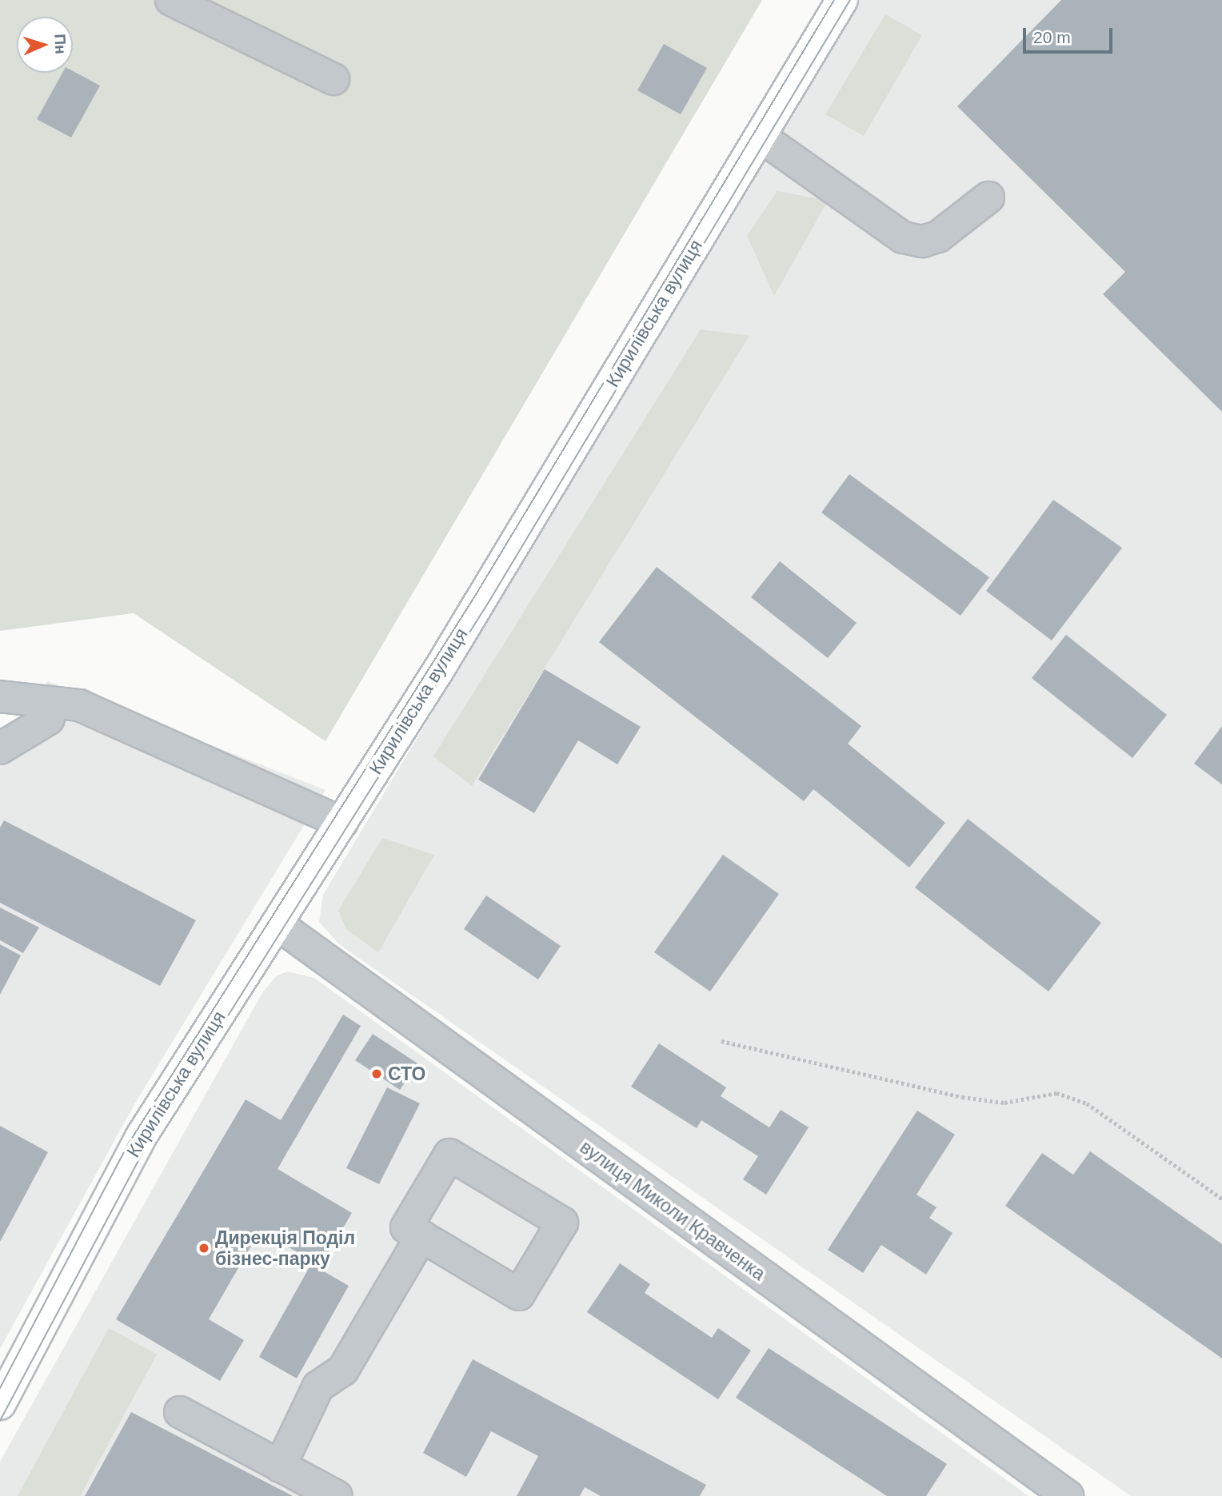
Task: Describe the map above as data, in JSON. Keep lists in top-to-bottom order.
{
  "streets": {
    "main road": ["Кирилівська вулиця"],
    "street": ["вулиця Миколи Кравченка"]
  },
  "crossings": [
    ["Кирилівська вулиця", "вулиця Миколи Кравченка"]
  ],
  "places": ["СТО", "Дирекція Поділ бізнес-парку"],
  "scale_bar": "20 m",
  "north": "right"
}
